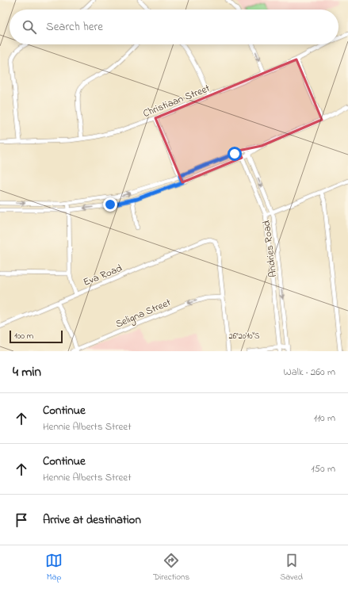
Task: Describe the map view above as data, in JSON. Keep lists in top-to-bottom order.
{
  "streets": {
    "street": [
      "Christiaan Street",
      "Andries Road",
      "Eva Road",
      "Seligna Street"
    ]
  },
  "crossings": [
    ["Eva Road", "Seligna Street"]
  ],
  "one_way": ["Seligna Street"],
  "scale_bar": "100 m",
  "page": {
    "search": "Search here",
    "scale": "100 m",
    "heading": ["4 min", "Walk · 260 m"],
    "list": [
      ["Continue", "Hennie Alberts Street", "110 m"],
      ["Continue", "Hennie Alberts Street", "150 m"],
      "Arrive at destination"
    ],
    "nav": ["Map", "Directions", "Saved"]
  },
  "coordinates": ["26°20'10\"S"]
}
